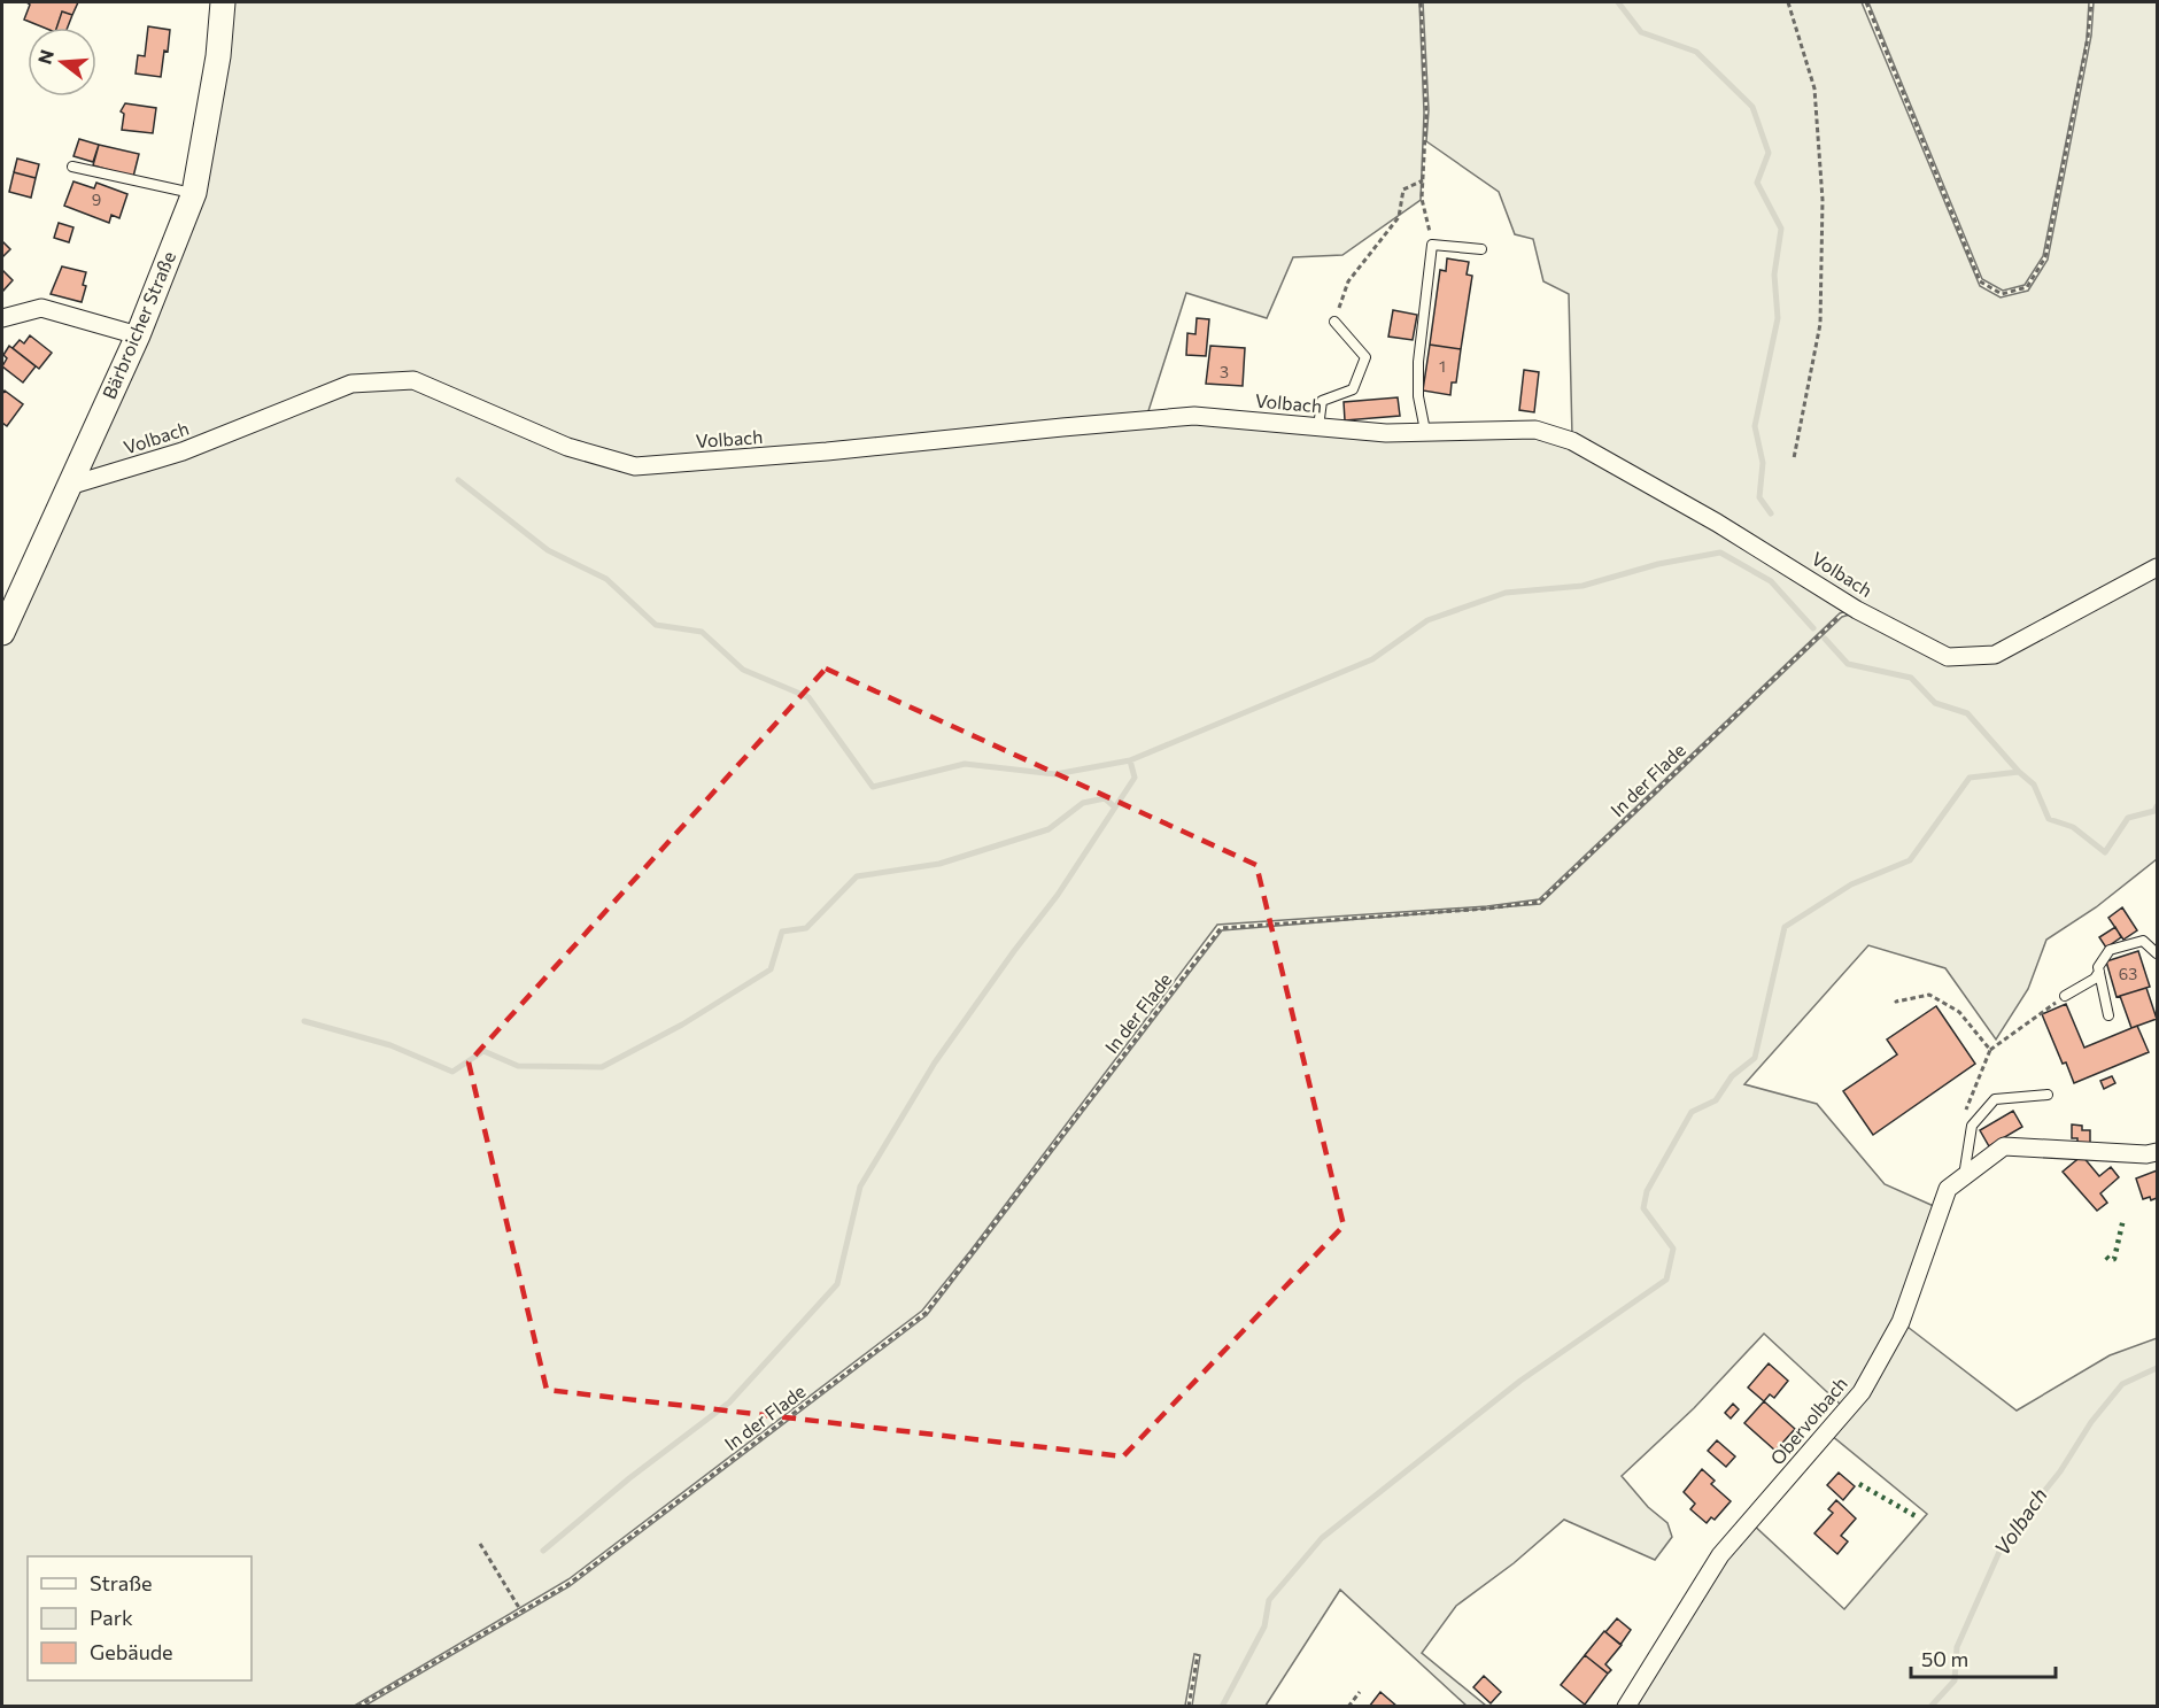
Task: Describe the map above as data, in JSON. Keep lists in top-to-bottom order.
{
  "streets": {
    "main road": ["Bärbroicher Straße"],
    "street": ["Volbach", "Obervolbach"],
    "path": ["In der Flade"]
  },
  "crossings": [
    ["Bärbroicher Straße", "Volbach"],
    ["Volbach", "In der Flade"]
  ],
  "water": ["Volbach"],
  "house_numbers": [
    "9",
    "1",
    "3",
    "63"
  ],
  "legend": ["Straße", "Park", "Gebäude"],
  "scale_bar": "50 m",
  "north": "left"
}
